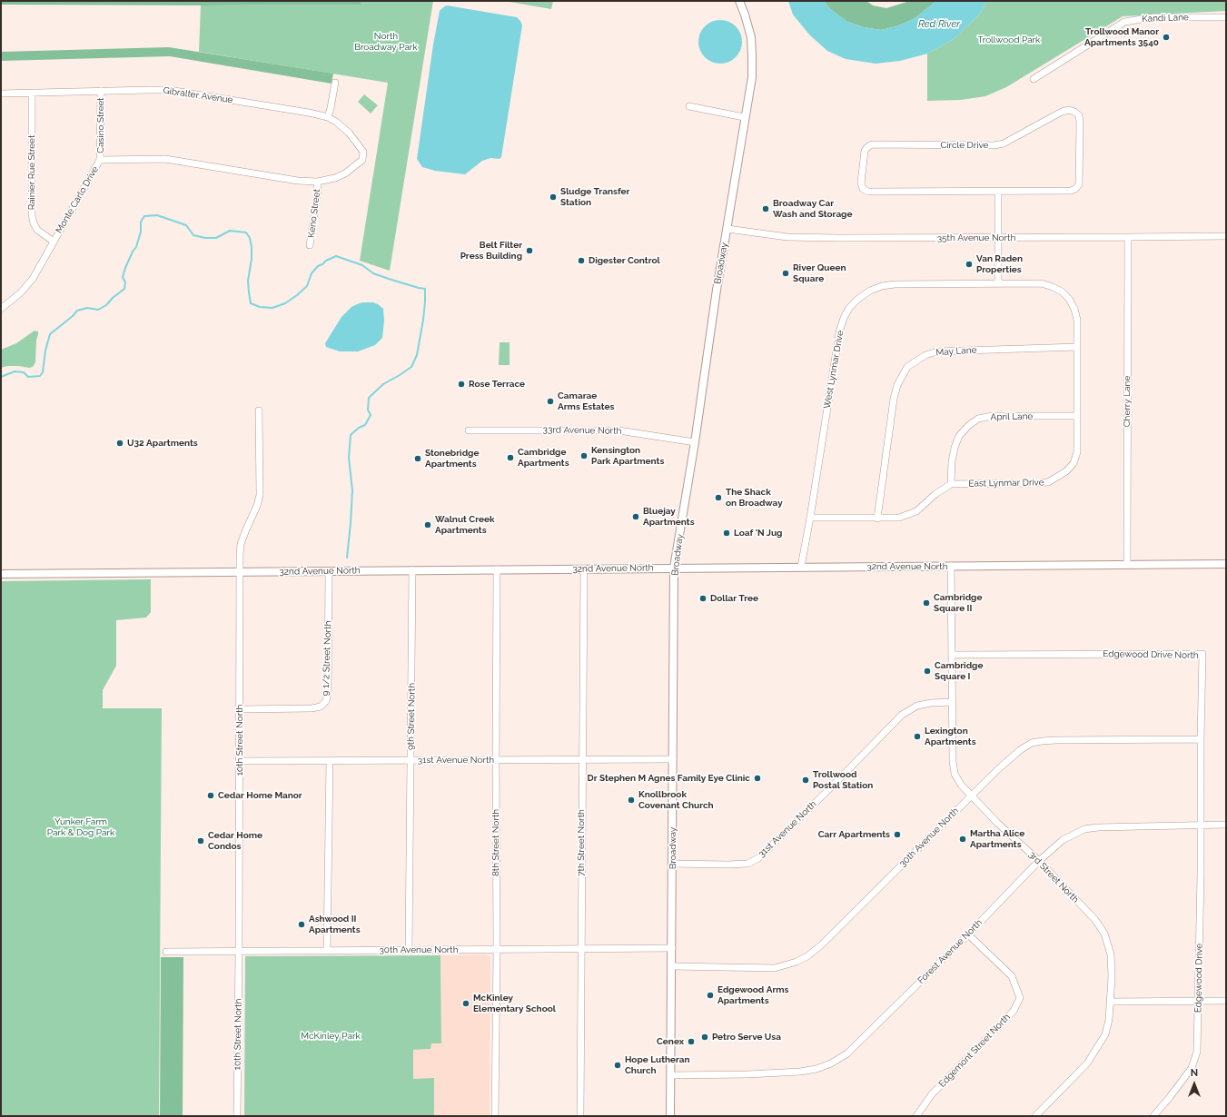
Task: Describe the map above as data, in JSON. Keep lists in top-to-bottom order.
{
  "streets": {
    "street": [
      "Kandi Lane",
      "Gibralter Avenue",
      "Casino Street",
      "Circle Drive",
      "Rainier Rue Street",
      "Monte Carlo Drive",
      "Keno Street",
      "35th Avenue North",
      "Broadway",
      "May Lane",
      "West Lynmar Drive",
      "Cherry Lane",
      "April Lane",
      "33rd Avenue North",
      "East Lynmar Drive",
      "32nd Avenue North",
      "Edgewood Drive North",
      "9 1/2 Street North",
      "9th Street North",
      "10th Street North",
      "31st Avenue North",
      "30th Avenue North",
      "8th Street North",
      "7th Street North",
      "3rd Street North",
      "Forest Avenue North",
      "Edgewood Drive",
      "Edgemont Street North"
    ]
  },
  "crossings": [
    ["Gibralter Avenue", "Casino Street"],
    ["Gibralter Avenue", "Rainier Rue Street"],
    ["Gibralter Avenue", "Keno Street"],
    ["Casino Street", "Monte Carlo Drive"],
    ["Rainier Rue Street", "Monte Carlo Drive"],
    ["Monte Carlo Drive", "Keno Street"],
    ["35th Avenue North", "Broadway"],
    ["35th Avenue North", "Cherry Lane"],
    ["Broadway", "33rd Avenue North"],
    ["Broadway", "32nd Avenue North"],
    ["Broadway", "31st Avenue North"],
    ["Broadway", "30th Avenue North"],
    ["Broadway", "Forest Avenue North"],
    ["May Lane", "East Lynmar Drive"],
    ["West Lynmar Drive", "East Lynmar Drive"],
    ["West Lynmar Drive", "32nd Avenue North"],
    ["Cherry Lane", "32nd Avenue North"],
    ["April Lane", "East Lynmar Drive"],
    ["32nd Avenue North", "9 1/2 Street North"],
    ["32nd Avenue North", "9th Street North"],
    ["32nd Avenue North", "10th Street North"],
    ["32nd Avenue North", "8th Street North"],
    ["32nd Avenue North", "7th Street North"],
    ["32nd Avenue North", "3rd Street North"],
    ["Edgewood Drive North", "30th Avenue North"],
    ["Edgewood Drive North", "3rd Street North"],
    ["Edgewood Drive North", "Forest Avenue North"],
    ["Edgewood Drive North", "Edgewood Drive"],
    ["9 1/2 Street North", "10th Street North"],
    ["9th Street North", "31st Avenue North"],
    ["9th Street North", "30th Avenue North"],
    ["10th Street North", "31st Avenue North"],
    ["10th Street North", "30th Avenue North"],
    ["31st Avenue North", "8th Street North"],
    ["31st Avenue North", "7th Street North"],
    ["31st Avenue North", "3rd Street North"],
    ["30th Avenue North", "8th Street North"],
    ["30th Avenue North", "7th Street North"],
    ["30th Avenue North", "3rd Street North"],
    ["3rd Street North", "Forest Avenue North"],
    ["Forest Avenue North", "Edgewood Drive"],
    ["Forest Avenue North", "Edgemont Street North"]
  ],
  "water": ["Red River"],
  "parks": [
    "North Broadway Park",
    "Trollwood Park",
    "Yunker Farm Park & Dog Park",
    "McKinley Park"
  ],
  "places": [
    "Trollwood Manor Apartments 3540",
    "Sludge Transfer Station",
    "Broadway Car Wash and Storage",
    "Belt Filter Press Building",
    "Digester Control",
    "Van Raden Properties",
    "River Queen Square",
    "Rose Terrace",
    "Camarae Arms Estates",
    "U32 Apartments",
    "Kensington Park Apartments",
    "Cambridge Apartments",
    "Stonebridge Apartments",
    "The Shack on Broadway",
    "Bluejay Apartments",
    "Walnut Creek Apartments",
    "Loaf 'N Jug",
    "Dollar Tree",
    "Cambridge Square II",
    "Cambridge Square I",
    "Lexington Apartments",
    "Dr Stephen M Agnes Family Eye Clinic",
    "Trollwood Postal Station",
    "Cedar Home Manor",
    "Knollbrook Covenant Church",
    "Carr Apartments",
    "Martha Alice Apartments",
    "Cedar Home Condos",
    "Ashwood II Apartments",
    "Edgewood Arms Apartments",
    "McKinley Elementary School",
    "Petro Serve Usa",
    "Cenex",
    "Hope Lutheran Church"
  ],
  "north": "top"
}
